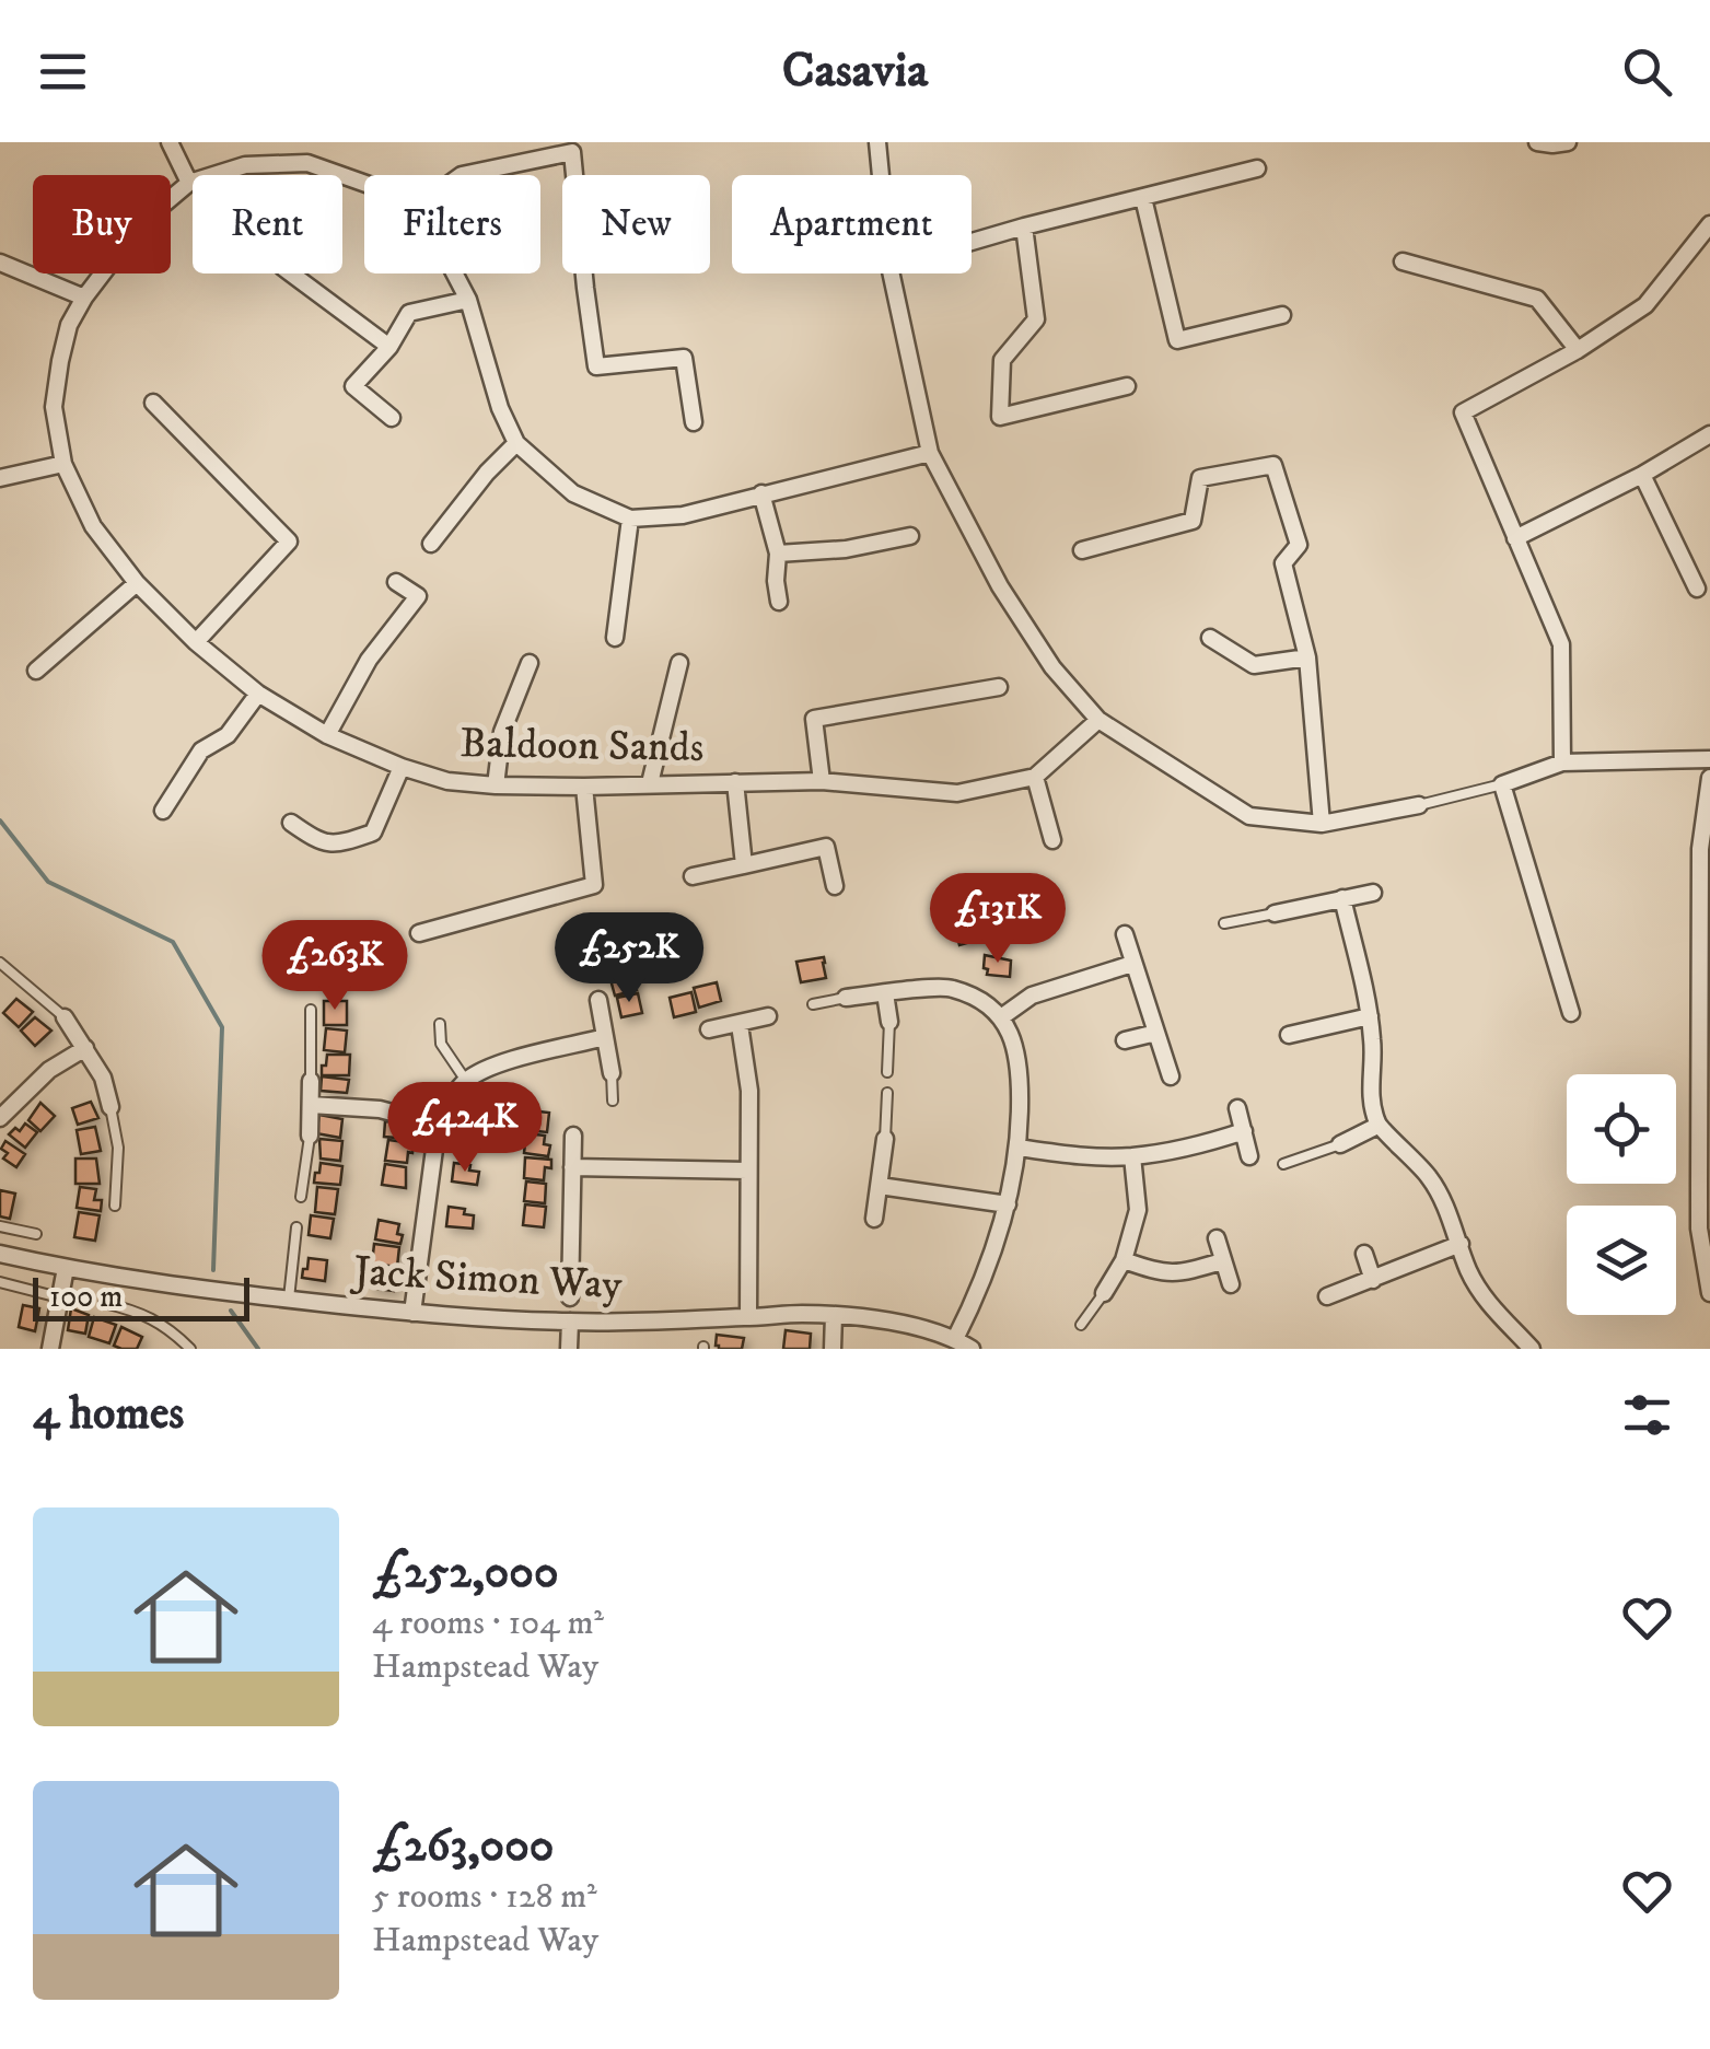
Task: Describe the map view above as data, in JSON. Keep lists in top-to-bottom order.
{
  "streets": {
    "street": ["Baldoon Sands", "Jack Simon Way"]
  },
  "scale_bar": "100 m",
  "page": {
    "header": "Casavia",
    "chip": [
      "Buy",
      "Rent",
      "Filters",
      "New",
      "Apartment"
    ],
    "price": [
      "£131K",
      "£252K",
      "£263K",
      "£424K"
    ],
    "scale": "100 m",
    "heading": "4 homes",
    "list": [
      {
        "name": "£252,000",
        "note": "4 rooms · 104 m² · Hampstead Way"
      },
      {
        "name": "£263,000",
        "note": "5 rooms · 128 m² · Hampstead Way"
      }
    ]
  }
}
